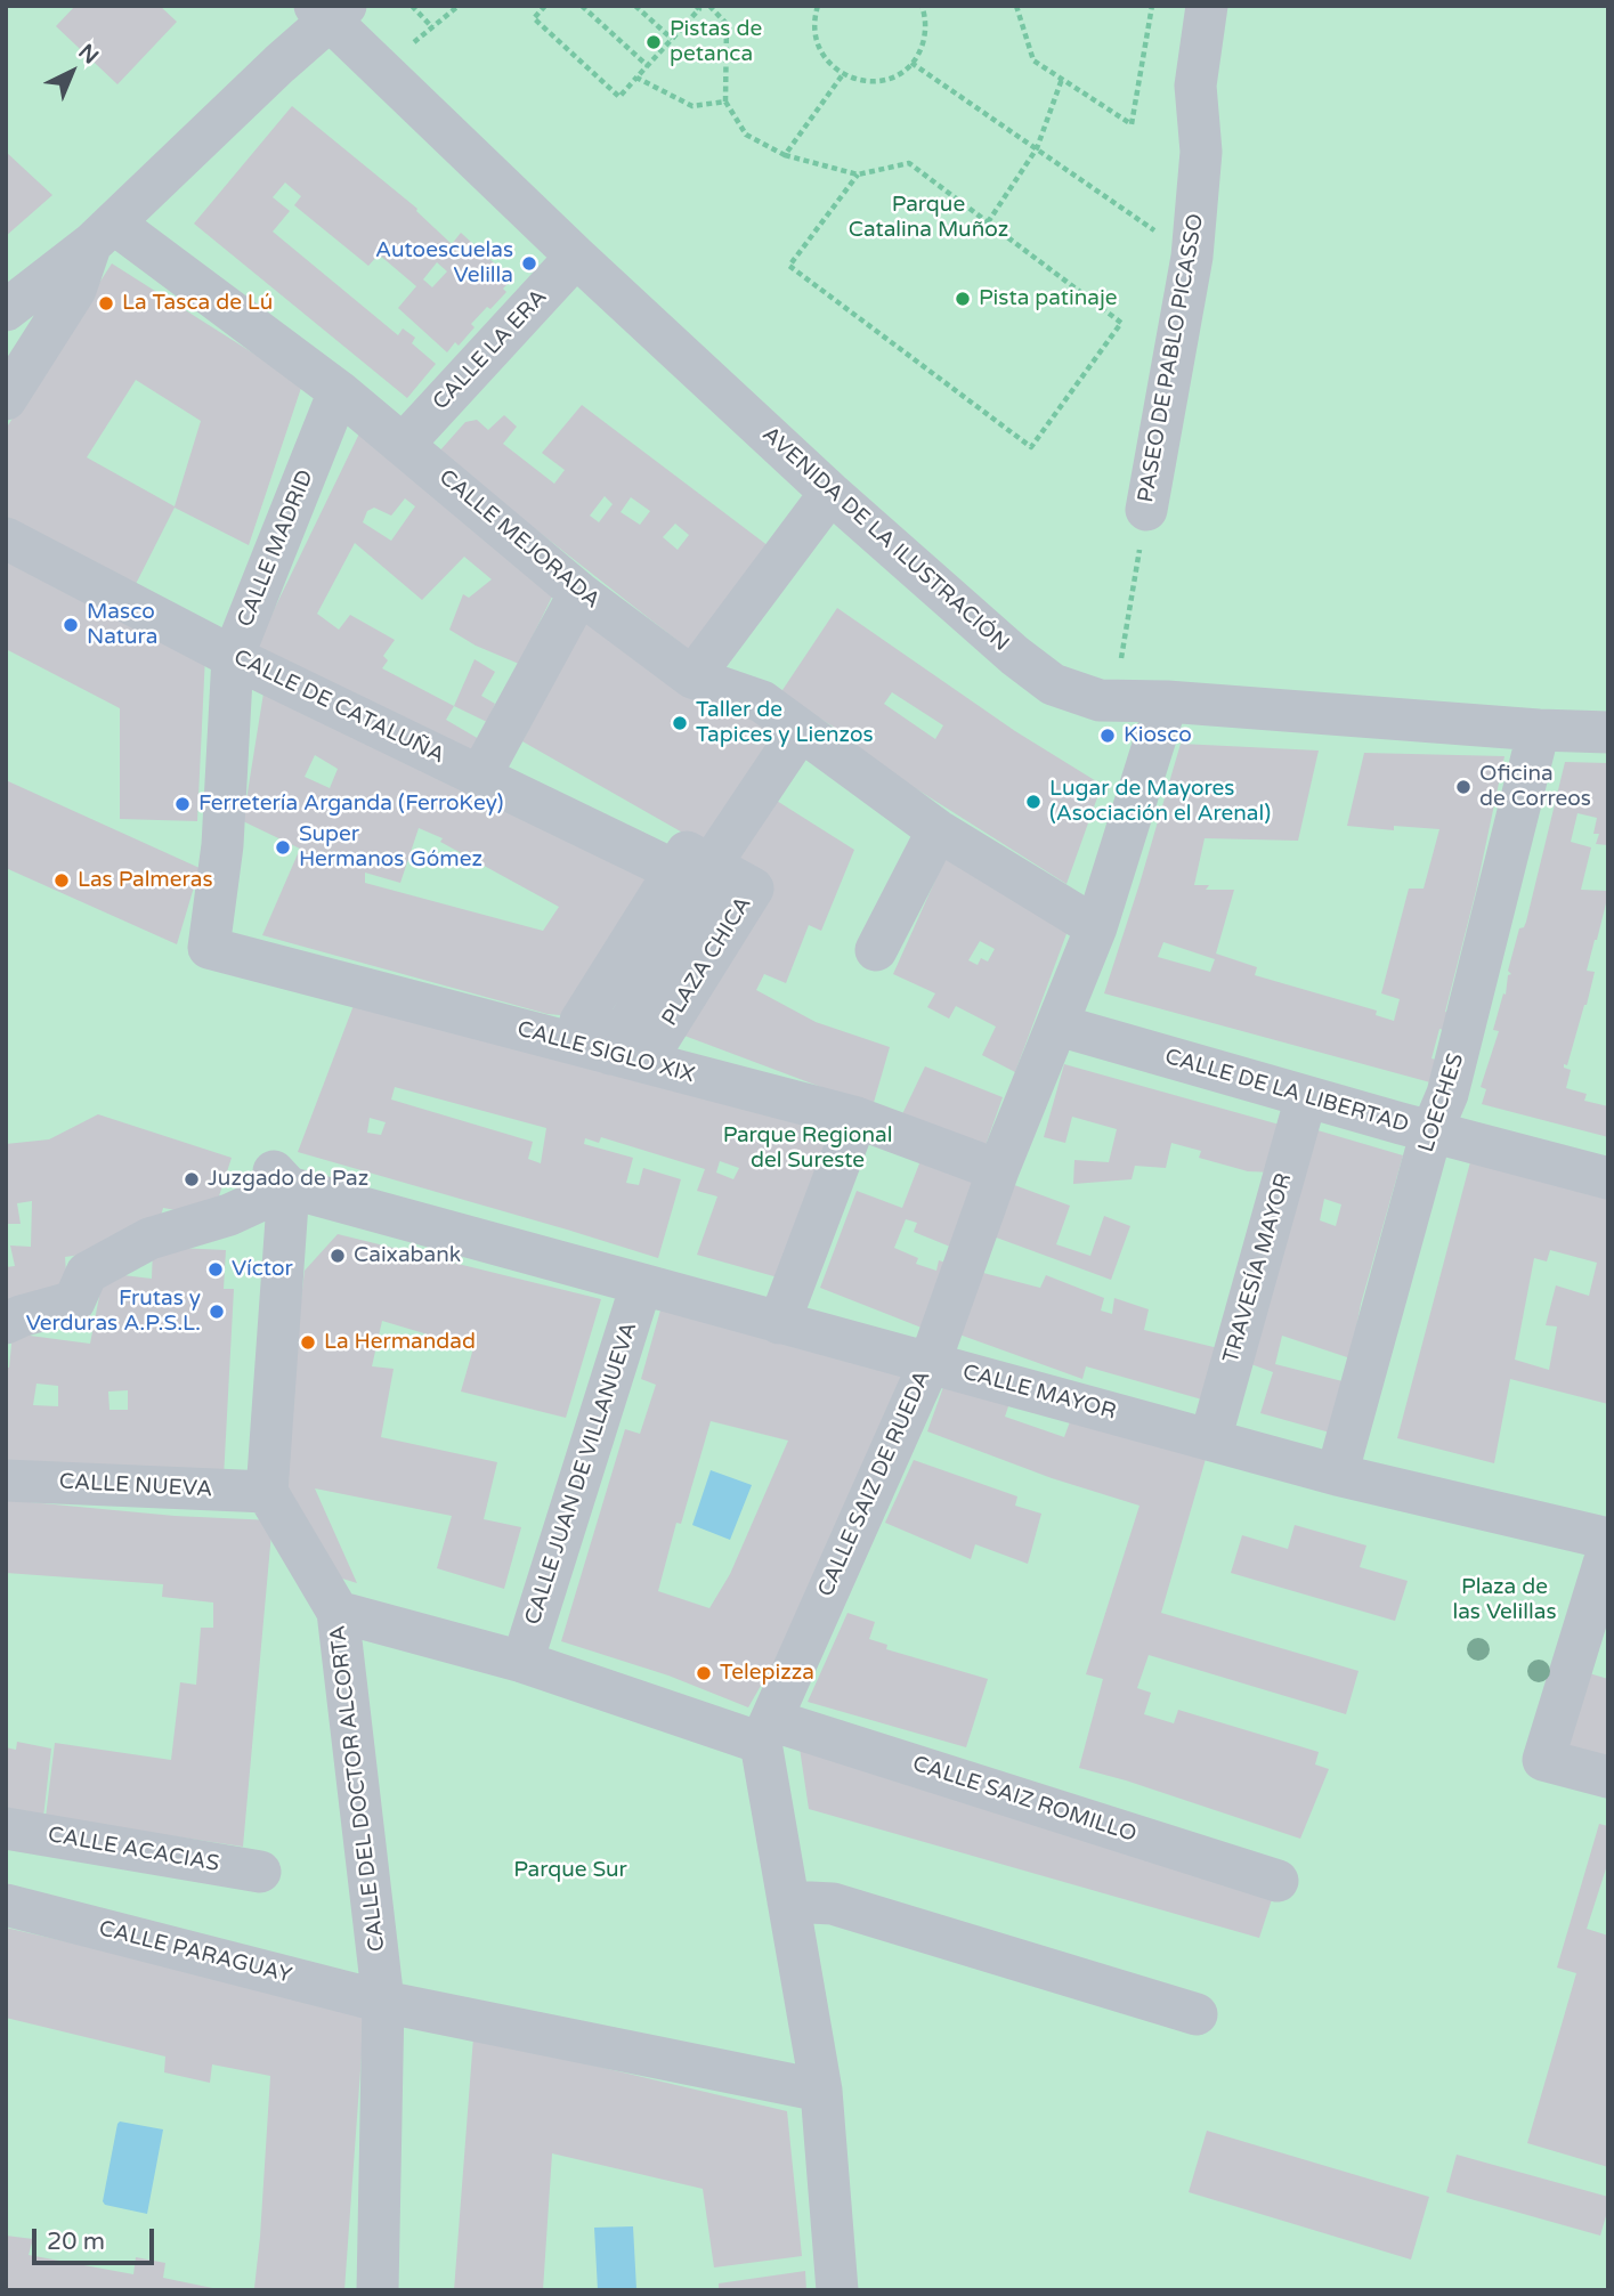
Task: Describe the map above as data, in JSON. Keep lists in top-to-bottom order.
{
  "streets": {
    "street": [
      "CALLE LA ERA",
      "PASEO DE PABLO PICASSO",
      "CALLE MEJORADA",
      "AVENIDA DE LA ILUSTRACIÓN",
      "CALLE MADRID",
      "CALLE DE CATALUÑA",
      "PLAZA CHICA",
      "CALLE SIGLO XIX",
      "CALLE DE LA LIBERTAD",
      "LOECHES",
      "TRAVESÍA MAYOR",
      "CALLE MAYOR",
      "CALLE JUAN DE VILLANUEVA",
      "CALLE SAIZ DE RUEDA",
      "CALLE NUEVA",
      "CALLE DEL DOCTOR ALCORTA",
      "CALLE SAIZ ROMILLO",
      "CALLE ACACIAS",
      "CALLE PARAGUAY"
    ]
  },
  "crossings": [
    ["CALLE LA ERA", "CALLE MEJORADA"],
    ["CALLE LA ERA", "AVENIDA DE LA ILUSTRACIÓN"],
    ["CALLE MEJORADA", "CALLE MADRID"],
    ["CALLE MEJORADA", "CALLE SAIZ DE RUEDA"],
    ["AVENIDA DE LA ILUSTRACIÓN", "LOECHES"],
    ["AVENIDA DE LA ILUSTRACIÓN", "CALLE SAIZ DE RUEDA"],
    ["CALLE MADRID", "CALLE DE CATALUÑA"],
    ["CALLE MADRID", "CALLE SIGLO XIX"],
    ["CALLE DE CATALUÑA", "PLAZA CHICA"],
    ["PLAZA CHICA", "CALLE SIGLO XIX"],
    ["CALLE SIGLO XIX", "CALLE SAIZ DE RUEDA"],
    ["CALLE DE LA LIBERTAD", "LOECHES"],
    ["CALLE DE LA LIBERTAD", "TRAVESÍA MAYOR"],
    ["CALLE DE LA LIBERTAD", "CALLE SAIZ DE RUEDA"],
    ["LOECHES", "CALLE MAYOR"],
    ["TRAVESÍA MAYOR", "CALLE MAYOR"],
    ["CALLE MAYOR", "CALLE JUAN DE VILLANUEVA"],
    ["CALLE MAYOR", "CALLE SAIZ DE RUEDA"],
    ["CALLE JUAN DE VILLANUEVA", "CALLE SAIZ ROMILLO"],
    ["CALLE SAIZ DE RUEDA", "CALLE SAIZ ROMILLO"],
    ["CALLE NUEVA", "CALLE DEL DOCTOR ALCORTA"],
    ["CALLE DEL DOCTOR ALCORTA", "CALLE SAIZ ROMILLO"],
    ["CALLE DEL DOCTOR ALCORTA", "CALLE PARAGUAY"]
  ],
  "parks": [
    "Parque Catalina Muñoz",
    "Parque Regional del Sureste",
    "Plaza de las Velillas",
    "Parque Sur"
  ],
  "places": [
    "Pistas de petanca",
    "Autoescuelas Velilla",
    "Pista patinaje",
    "La Tasca de Lú",
    "Masco Natura",
    "Taller de Tapices y Lienzos",
    "Kiosco",
    "Oficina de Correos",
    "Lugar de Mayores (Asociación el Arenal)",
    "Ferretería Arganda (FerroKey)",
    "Super Hermanos Gómez",
    "Las Palmeras",
    "Juzgado de Paz",
    "Caixabank",
    "Víctor",
    "Frutas y Verduras A.P.S.L.",
    "La Hermandad",
    "Telepizza"
  ],
  "scale_bar": "20 m",
  "north": "top right"
}
